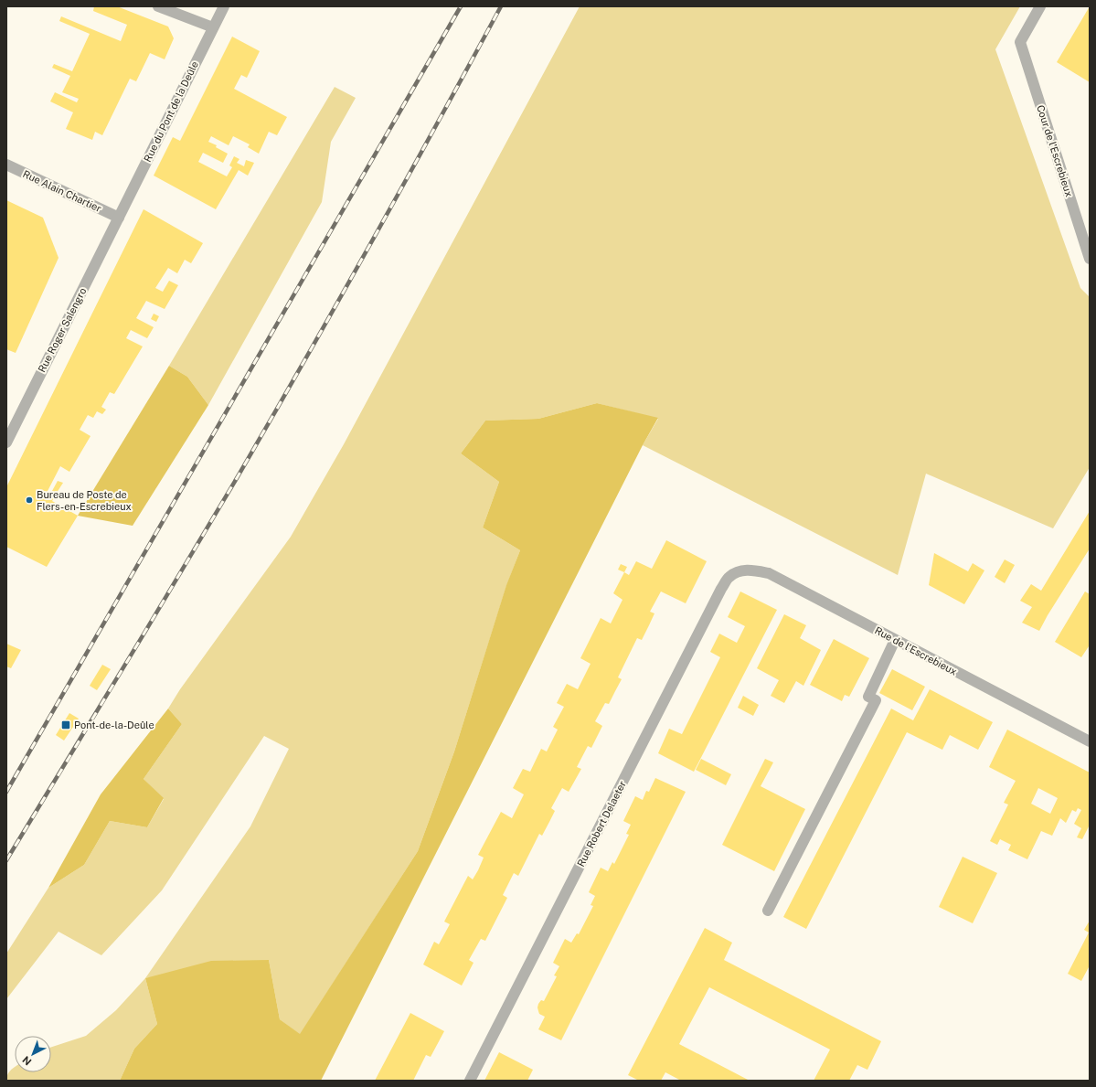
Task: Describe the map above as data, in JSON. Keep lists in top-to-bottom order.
{
  "streets": {
    "street": [
      "Rue du Pont de la Deûle",
      "Cour de l'Escrebieux",
      "Rue Alain Chartier",
      "Rue Roger Salengro",
      "Rue de l'Escrebieux",
      "Rue Robert Delaeter"
    ]
  },
  "crossings": [
    ["Rue du Pont de la Deûle", "Rue Alain Chartier"],
    ["Rue du Pont de la Deûle", "Rue Roger Salengro"],
    ["Rue Alain Chartier", "Rue Roger Salengro"],
    ["Rue de l'Escrebieux", "Rue Robert Delaeter"]
  ],
  "places": {
    "other": ["Bureau de Poste de Flers-en-Escrebieux"],
    "transit": ["Pont-de-la-Deûle"]
  },
  "north": "bottom left"
}
